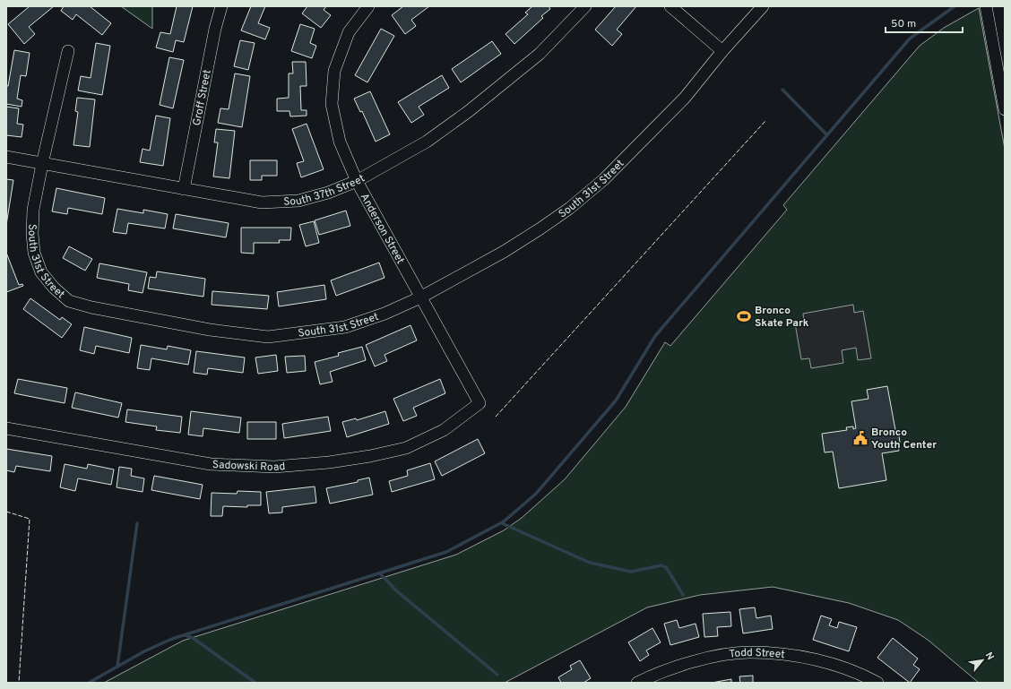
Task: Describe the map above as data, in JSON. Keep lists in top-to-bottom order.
{
  "streets": {
    "street": [
      "Groff Street",
      "South 37th Street",
      "South 31st Street",
      "Anderson Street",
      "Sadowski Road",
      "Todd Street"
    ]
  },
  "crossings": [
    ["Groff Street", "South 37th Street"],
    ["South 37th Street", "South 31st Street"],
    ["South 37th Street", "Anderson Street"],
    ["South 31st Street", "Anderson Street"],
    ["Anderson Street", "Sadowski Road"]
  ],
  "places": {
    "sports": ["Bronco Skate Park"],
    "public building": ["Bronco Youth Center"]
  },
  "scale_bar": "50 m",
  "north": "top right"
}
